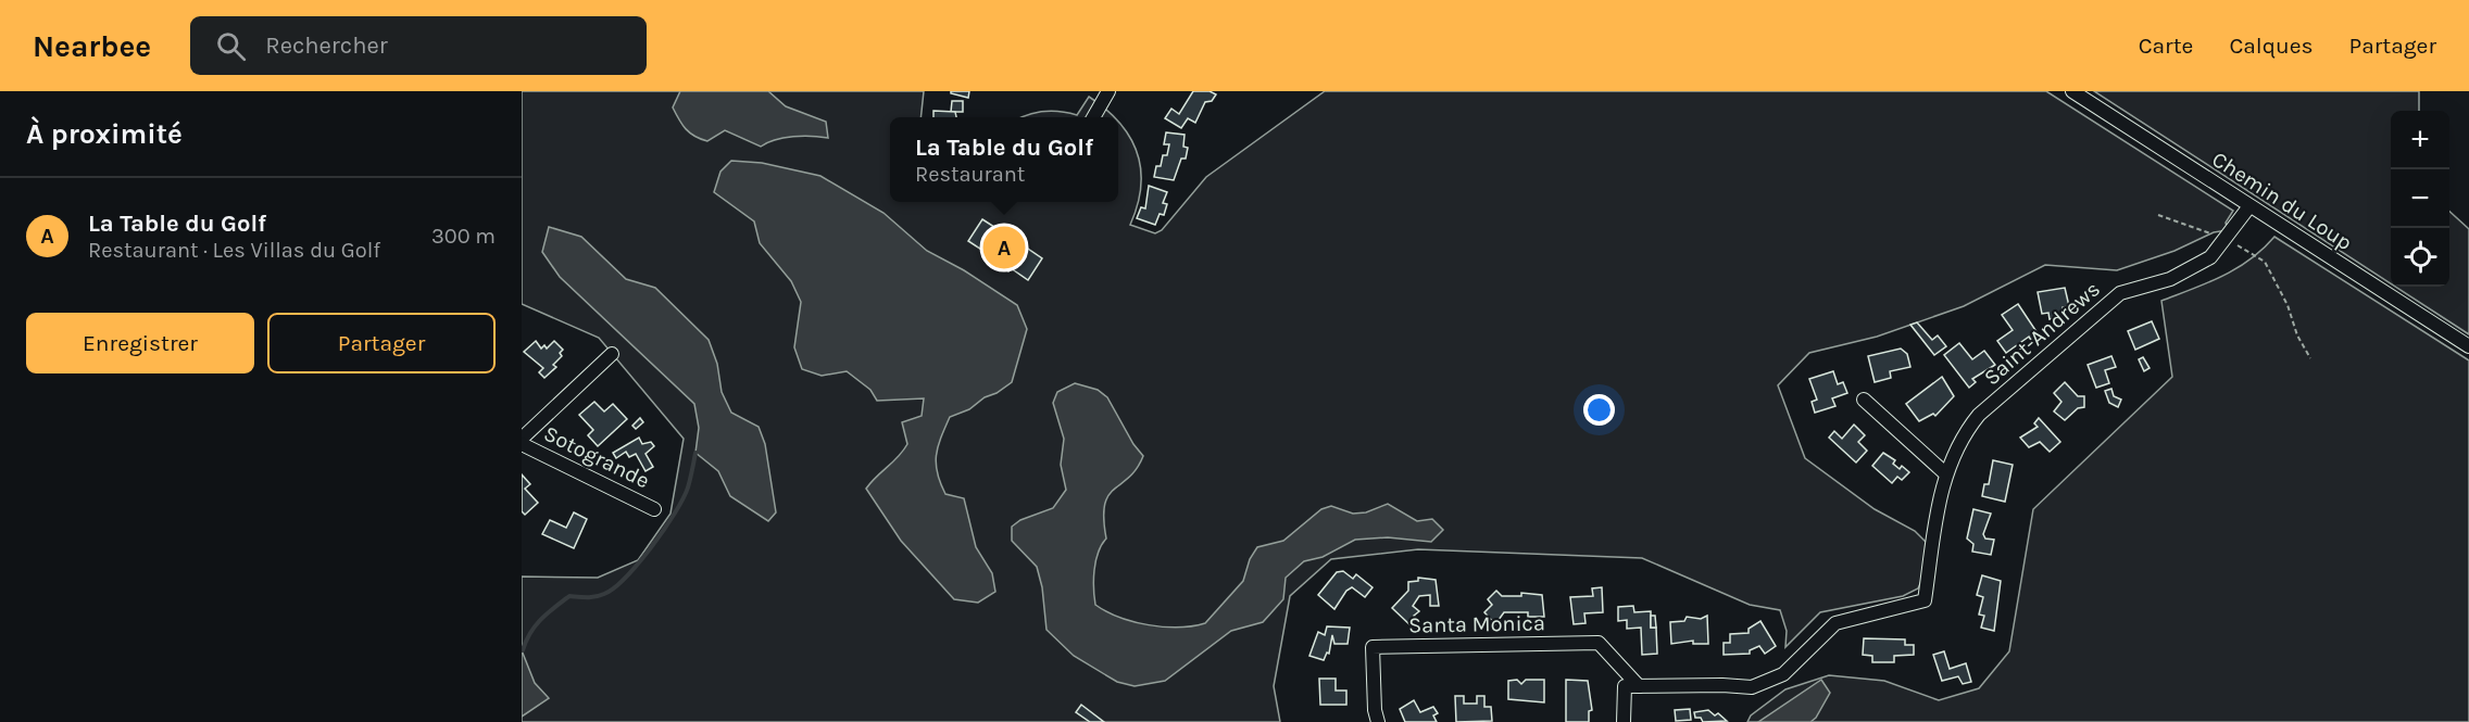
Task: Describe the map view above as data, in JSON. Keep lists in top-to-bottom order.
{
  "streets": {
    "street": [
      "Chemin du Loup",
      "Saint-Andrews",
      "Sotogrande",
      "Santa Monica"
    ]
  },
  "crossings": [
    ["Chemin du Loup", "Saint-Andrews"],
    ["Saint-Andrews", "Santa Monica"]
  ],
  "page": {
    "header": "Nearbee",
    "search": "Rechercher",
    "nav": ["Carte", "Calques", "Partager"],
    "heading": "À proximité",
    "map_buttons": ["+", "−"],
    "popup": ["La Table du Golf", "Restaurant"],
    "list": [
      {
        "mark": "A",
        "name": "La Table du Golf",
        "note": "Restaurant · Les Villas du Golf",
        "value": "300 m"
      }
    ],
    "pins": "A",
    "buttons": ["Enregistrer", "Partager"]
  }
}
